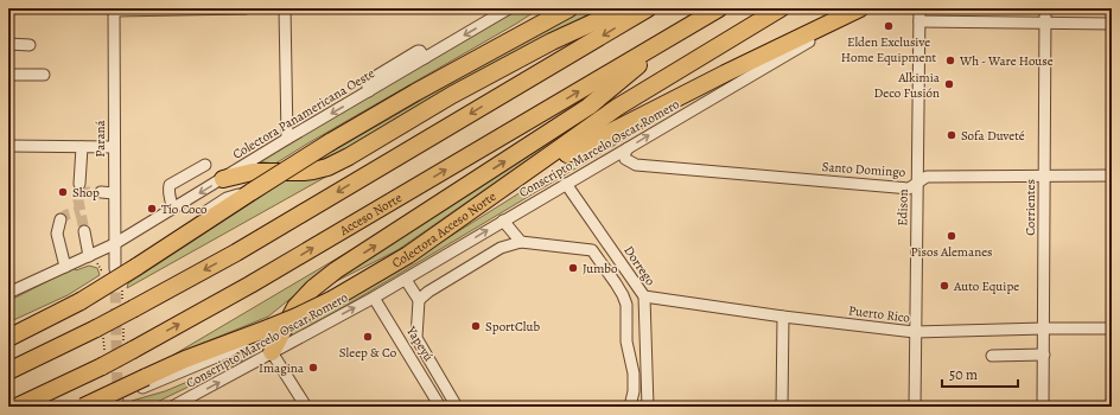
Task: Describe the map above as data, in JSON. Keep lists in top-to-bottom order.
{
  "streets": {
    "highway": ["Acceso Norte", "Colectora Acceso Norte"],
    "street": [
      "Colectora Panamericana Oeste",
      "Paraná",
      "Conscripto Marcelo Oscar Romero",
      "Santo Domingo",
      "Edison",
      "Corrientes",
      "Dorrego",
      "Puerto Rico",
      "Yapeyú"
    ]
  },
  "crossings": [
    ["Colectora Panamericana Oeste", "Paraná"],
    ["Conscripto Marcelo Oscar Romero", "Santo Domingo"],
    ["Conscripto Marcelo Oscar Romero", "Dorrego"],
    ["Conscripto Marcelo Oscar Romero", "Yapeyú"],
    ["Santo Domingo", "Edison"],
    ["Santo Domingo", "Corrientes"],
    ["Edison", "Puerto Rico"],
    ["Corrientes", "Puerto Rico"],
    ["Dorrego", "Puerto Rico"]
  ],
  "one_way": ["Colectora Panamericana Oeste", "Conscripto Marcelo Oscar Romero"],
  "places": [
    "Elden Exclusive Home Equipment",
    "Wh - Ware House",
    "Alkimia Deco Fusión",
    "Sofa Duveté",
    "Shop",
    "Tío Coco",
    "Pisos Alemanes",
    "Jumbo",
    "Auto Equipe",
    "SportClub",
    "Sleep & Co",
    "Imagina"
  ],
  "scale_bar": "50 m"
}
